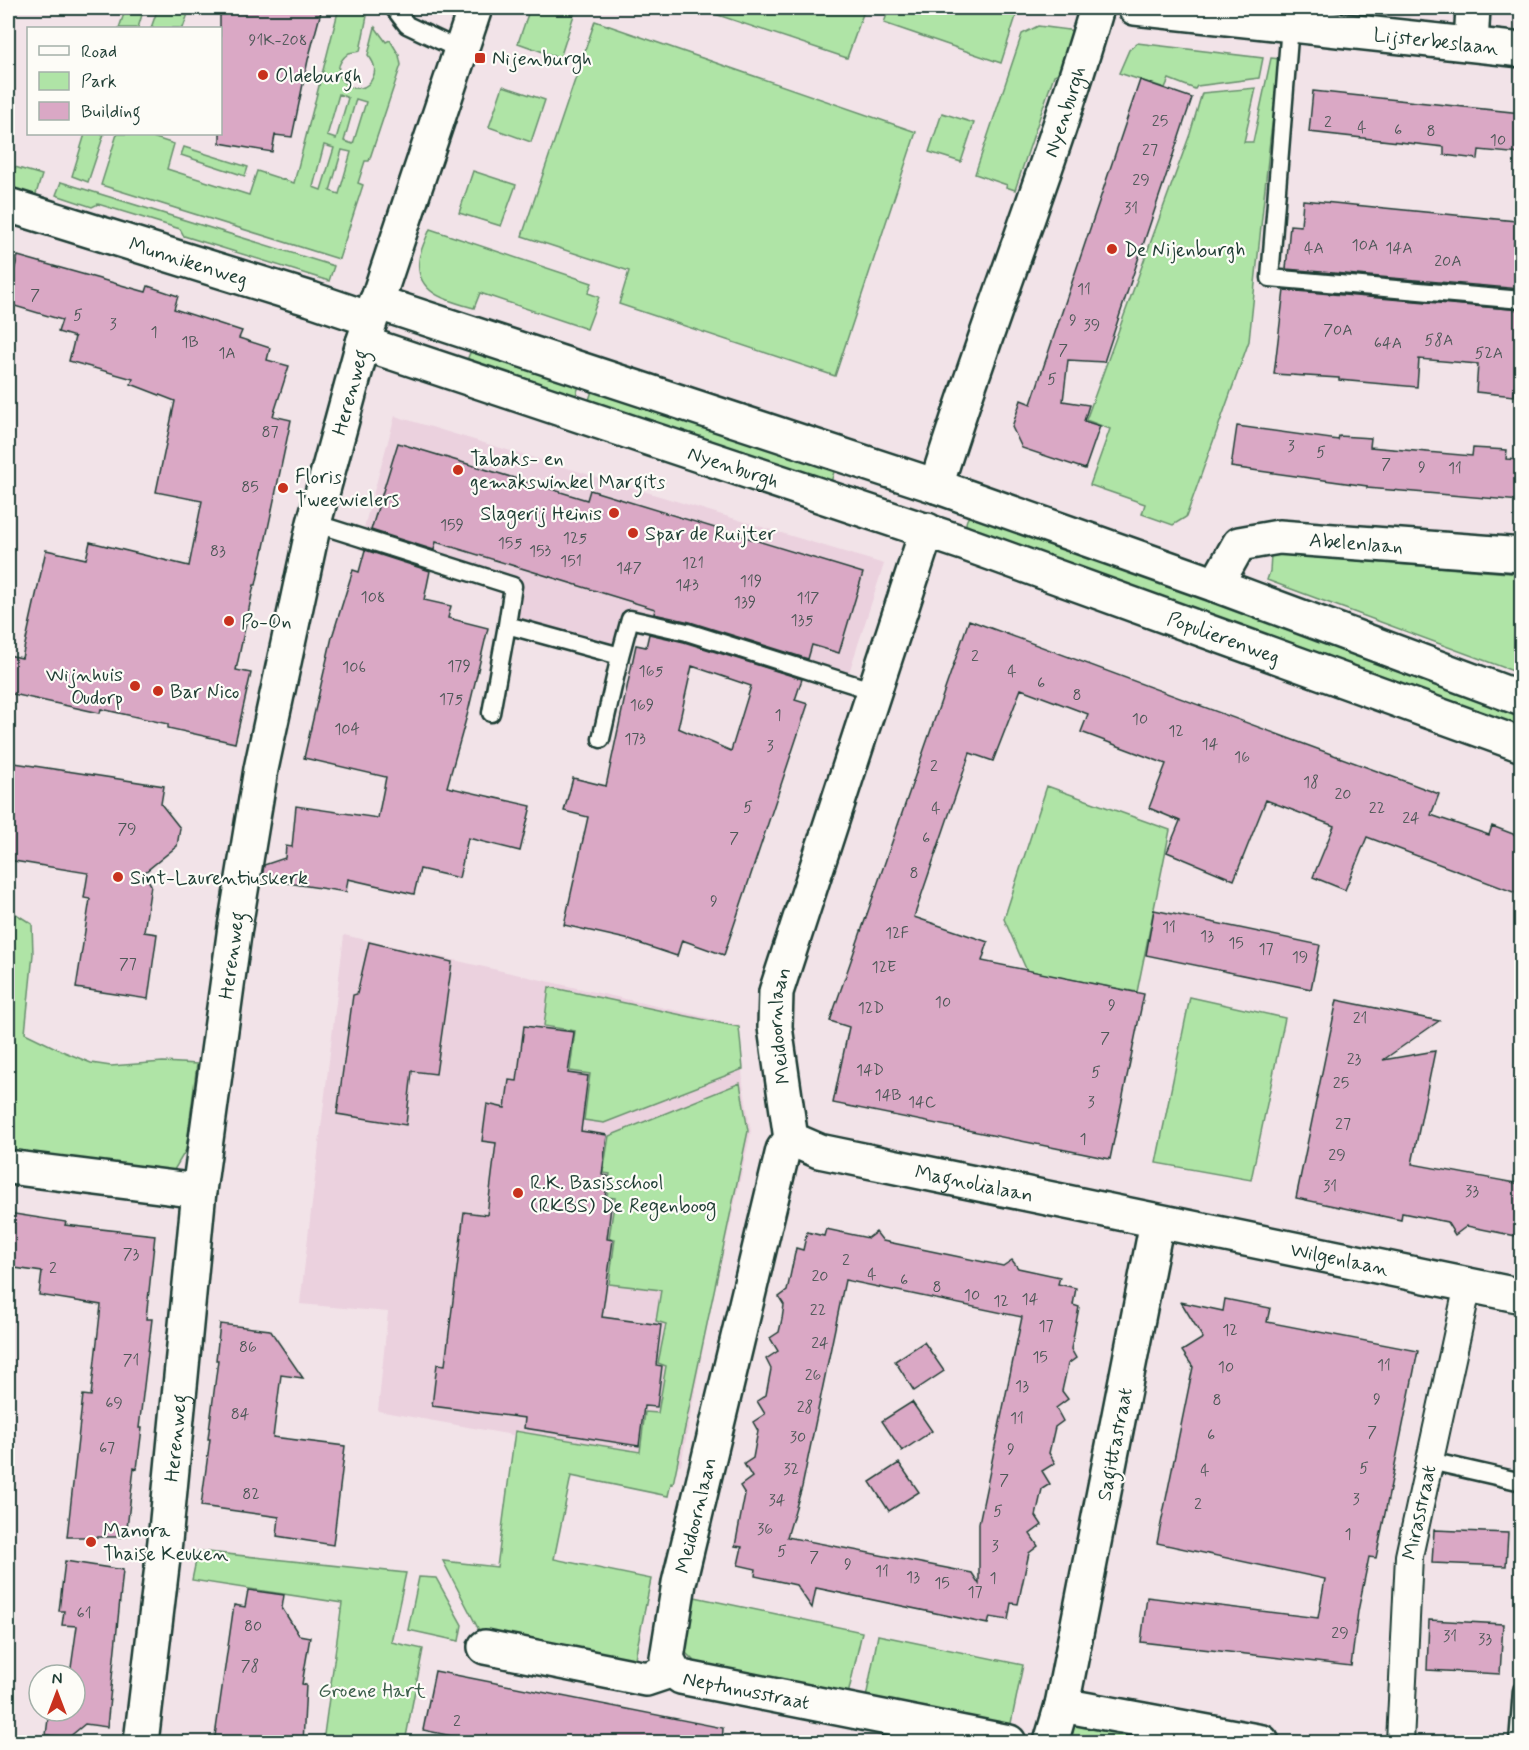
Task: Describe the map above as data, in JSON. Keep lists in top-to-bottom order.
{
  "streets": {
    "street": [
      "Lijsterbeslaan",
      "Nyenburgh",
      "Munnikenweg",
      "Herenweg",
      "Abelenlaan",
      "Populierenweg",
      "Meidoornlaan",
      "Magnolialaan",
      "Wilgenlaan",
      "Sagittastraat",
      "Mirasstraat",
      "Neptunusstraat"
    ]
  },
  "crossings": [
    ["Nyenburgh", "Munnikenweg"],
    ["Nyenburgh", "Herenweg"],
    ["Nyenburgh", "Populierenweg"],
    ["Nyenburgh", "Meidoornlaan"],
    ["Munnikenweg", "Herenweg"],
    ["Populierenweg", "Meidoornlaan"],
    ["Meidoornlaan", "Magnolialaan"],
    ["Meidoornlaan", "Neptunusstraat"],
    ["Magnolialaan", "Wilgenlaan"],
    ["Magnolialaan", "Sagittastraat"],
    ["Wilgenlaan", "Sagittastraat"],
    ["Wilgenlaan", "Mirasstraat"]
  ],
  "parks": ["Groene Hart"],
  "places": {
    "transit": ["Nijenburgh"],
    "other": [
      "Oldeburgh",
      "De Nijenburgh",
      "Tabaks- en gemakswinkel Margits",
      "Floris Tweewielers",
      "Slagerij Heinis",
      "Spar de Ruijter",
      "Po-On",
      "Wijnhuis Oudorp",
      "Bar Nico",
      "Sint-Laurentiuskerk",
      "R.K. Basisschool (RKBS) De Regenboog",
      "Manora Thaise Keuken"
    ]
  },
  "house_numbers": [
    "91K-208",
    "25",
    "2",
    "4",
    "6",
    "8",
    "10",
    "27",
    "29",
    "31",
    "10A",
    "4A",
    "14A",
    "20A",
    "11",
    "7",
    "5",
    "9",
    "3",
    "39",
    "70A",
    "1",
    "58A",
    "1B",
    "64A",
    "7",
    "1A",
    "52A",
    "5",
    "87",
    "3",
    "5",
    "7",
    "9",
    "11",
    "85",
    "159",
    "125",
    "155",
    "83",
    "153",
    "151",
    "121",
    "147",
    "119",
    "143",
    "108",
    "117",
    "139",
    "135",
    "2",
    "179",
    "106",
    "165",
    "4",
    "6",
    "8",
    "175",
    "169",
    "1",
    "10",
    "104",
    "12",
    "173",
    "14",
    "3",
    "16",
    "2",
    "18",
    "20",
    "5",
    "4",
    "22",
    "24",
    "79",
    "7",
    "6",
    "8",
    "9",
    "11",
    "12F",
    "13",
    "15",
    "17",
    "19",
    "77",
    "12E",
    "10",
    "9",
    "12D",
    "21",
    "7",
    "23",
    "14D",
    "5",
    "25",
    "14B",
    "14C",
    "3",
    "27",
    "1",
    "29",
    "31",
    "33",
    "73",
    "2",
    "2",
    "4",
    "20",
    "6",
    "8",
    "10",
    "14",
    "12",
    "22",
    "17",
    "12",
    "24",
    "86",
    "15",
    "71",
    "11",
    "10",
    "26",
    "13",
    "9",
    "8",
    "69",
    "28",
    "84",
    "11",
    "7",
    "6",
    "30",
    "67",
    "9",
    "5",
    "32",
    "4",
    "7",
    "82",
    "3",
    "34",
    "2",
    "5",
    "36",
    "1",
    "3",
    "5",
    "7",
    "9",
    "11",
    "13",
    "1",
    "15",
    "17",
    "61",
    "80",
    "29",
    "31",
    "33",
    "78",
    "2"
  ],
  "legend": ["Road", "Park", "Building"],
  "north": "top"
}
